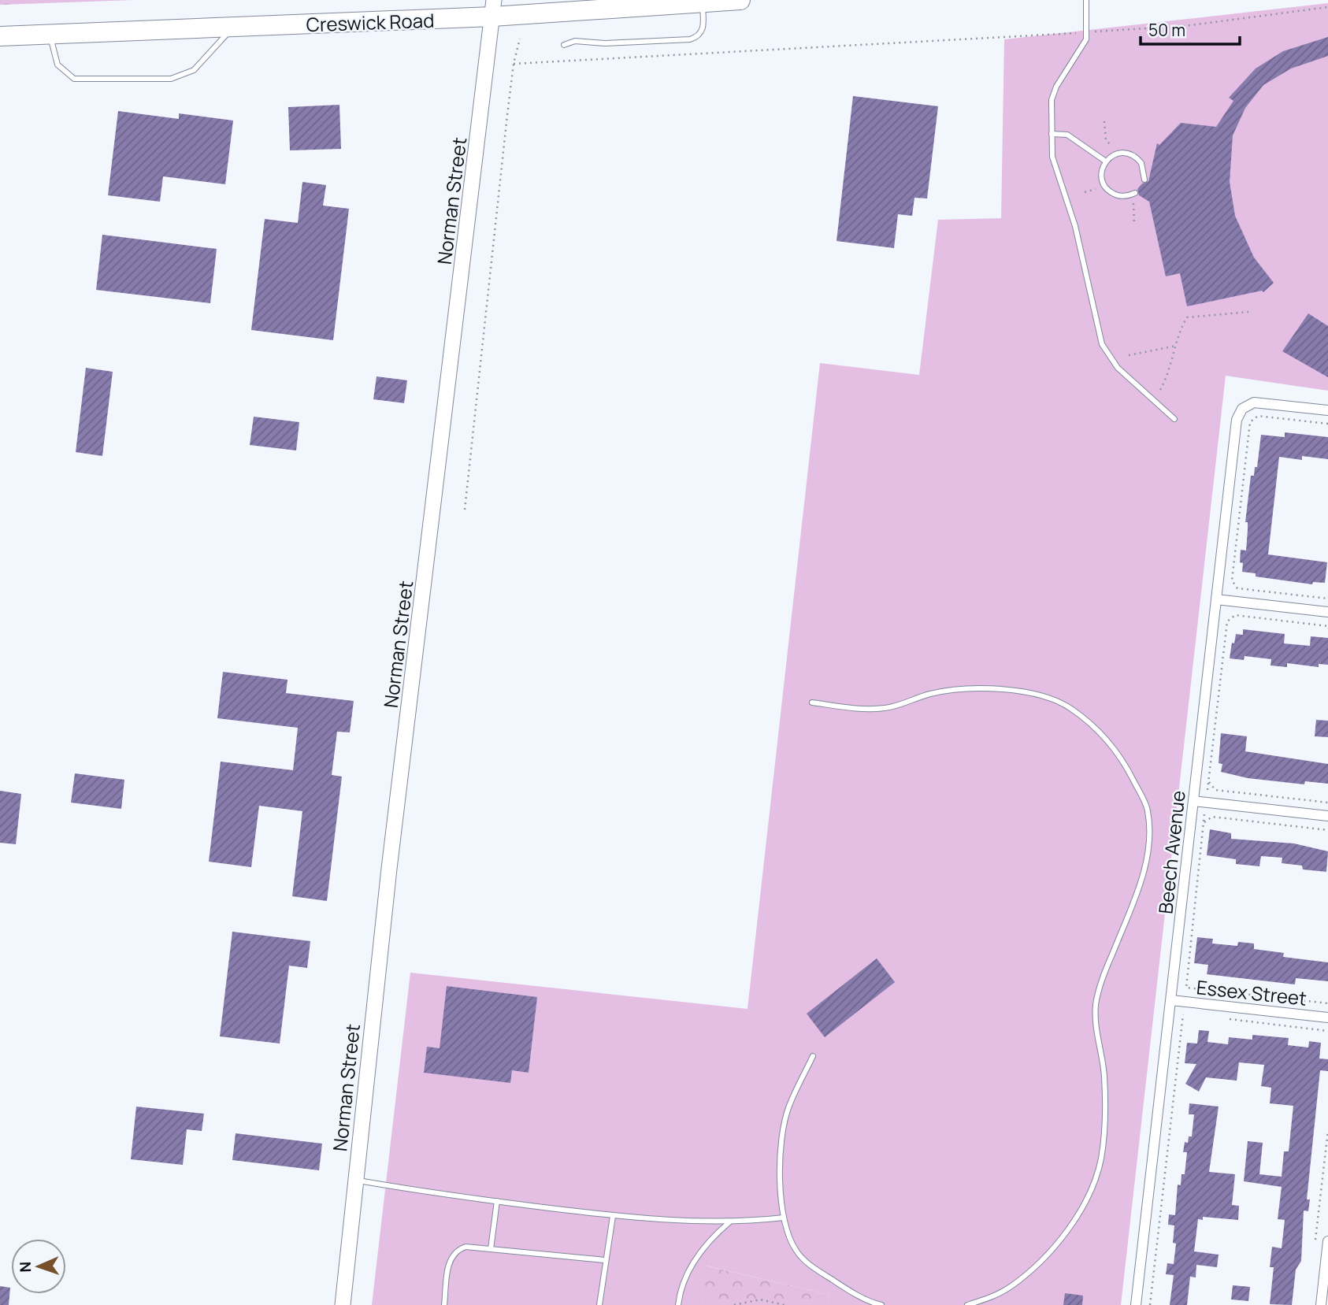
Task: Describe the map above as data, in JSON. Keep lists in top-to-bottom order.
{
  "streets": {
    "highway": ["Creswick Road"],
    "main road": ["Norman Street"],
    "street": ["Beech Avenue", "Essex Street"]
  },
  "crossings": [
    ["Creswick Road", "Norman Street"],
    ["Beech Avenue", "Essex Street"]
  ],
  "scale_bar": "50 m",
  "north": "left"
}
